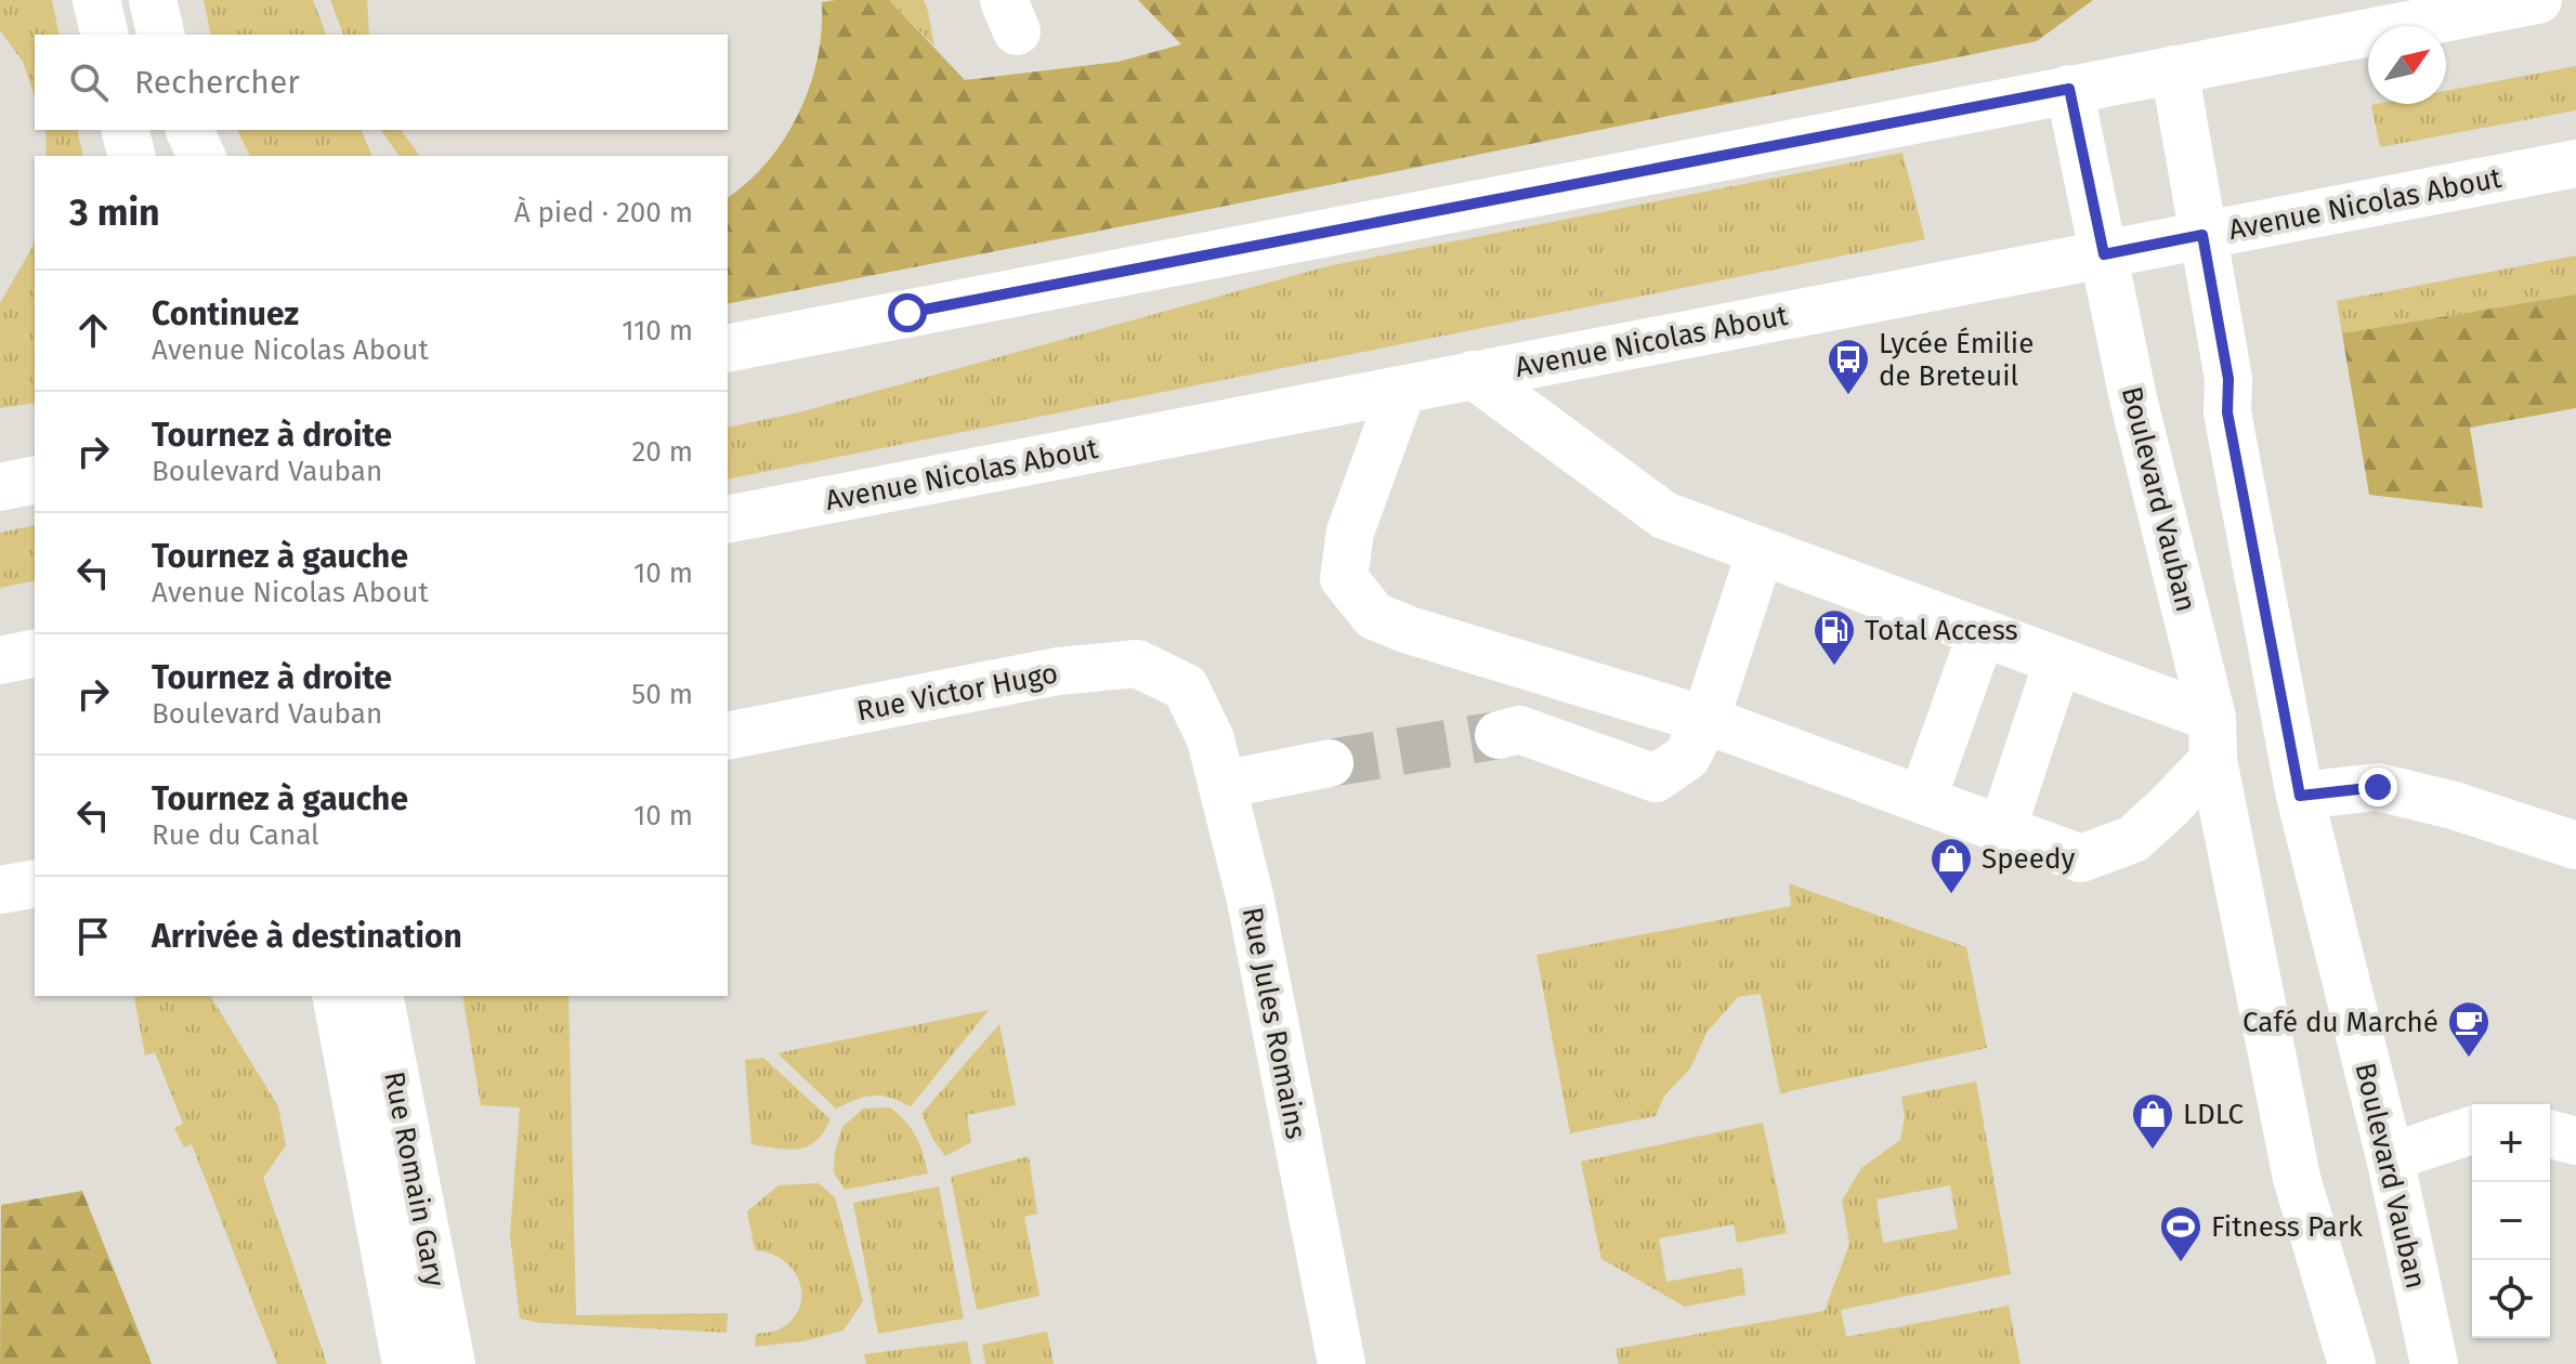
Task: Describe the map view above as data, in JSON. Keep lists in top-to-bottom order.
{
  "streets": {
    "street": [
      "Avenue Nicolas About",
      "Boulevard Vauban",
      "Rue Victor Hugo",
      "Rue Jules Romains",
      "Rue Romain Gary"
    ]
  },
  "crossings": [
    ["Avenue Nicolas About", "Boulevard Vauban"],
    ["Rue Victor Hugo", "Rue Jules Romains"]
  ],
  "places": {
    "bus stop": ["Lycée Émilie de Breteuil"],
    "fuel station": ["Total Access"],
    "shop": ["Speedy", "LDLC"],
    "cafe": ["Café du Marché"],
    "sports": ["Fitness Park"]
  },
  "north": "top right",
  "page": {
    "search": "Rechercher",
    "heading": ["3 min", "À pied · 200 m"],
    "list": [
      ["Continuez", "Avenue Nicolas About", "110 m"],
      ["Tournez à droite", "Boulevard Vauban", "20 m"],
      ["Tournez à gauche", "Avenue Nicolas About", "10 m"],
      ["Tournez à droite", "Boulevard Vauban", "50 m"],
      ["Tournez à gauche", "Rue du Canal", "10 m"],
      "Arrivée à destination"
    ],
    "map_buttons": ["+", "−"]
  }
}
